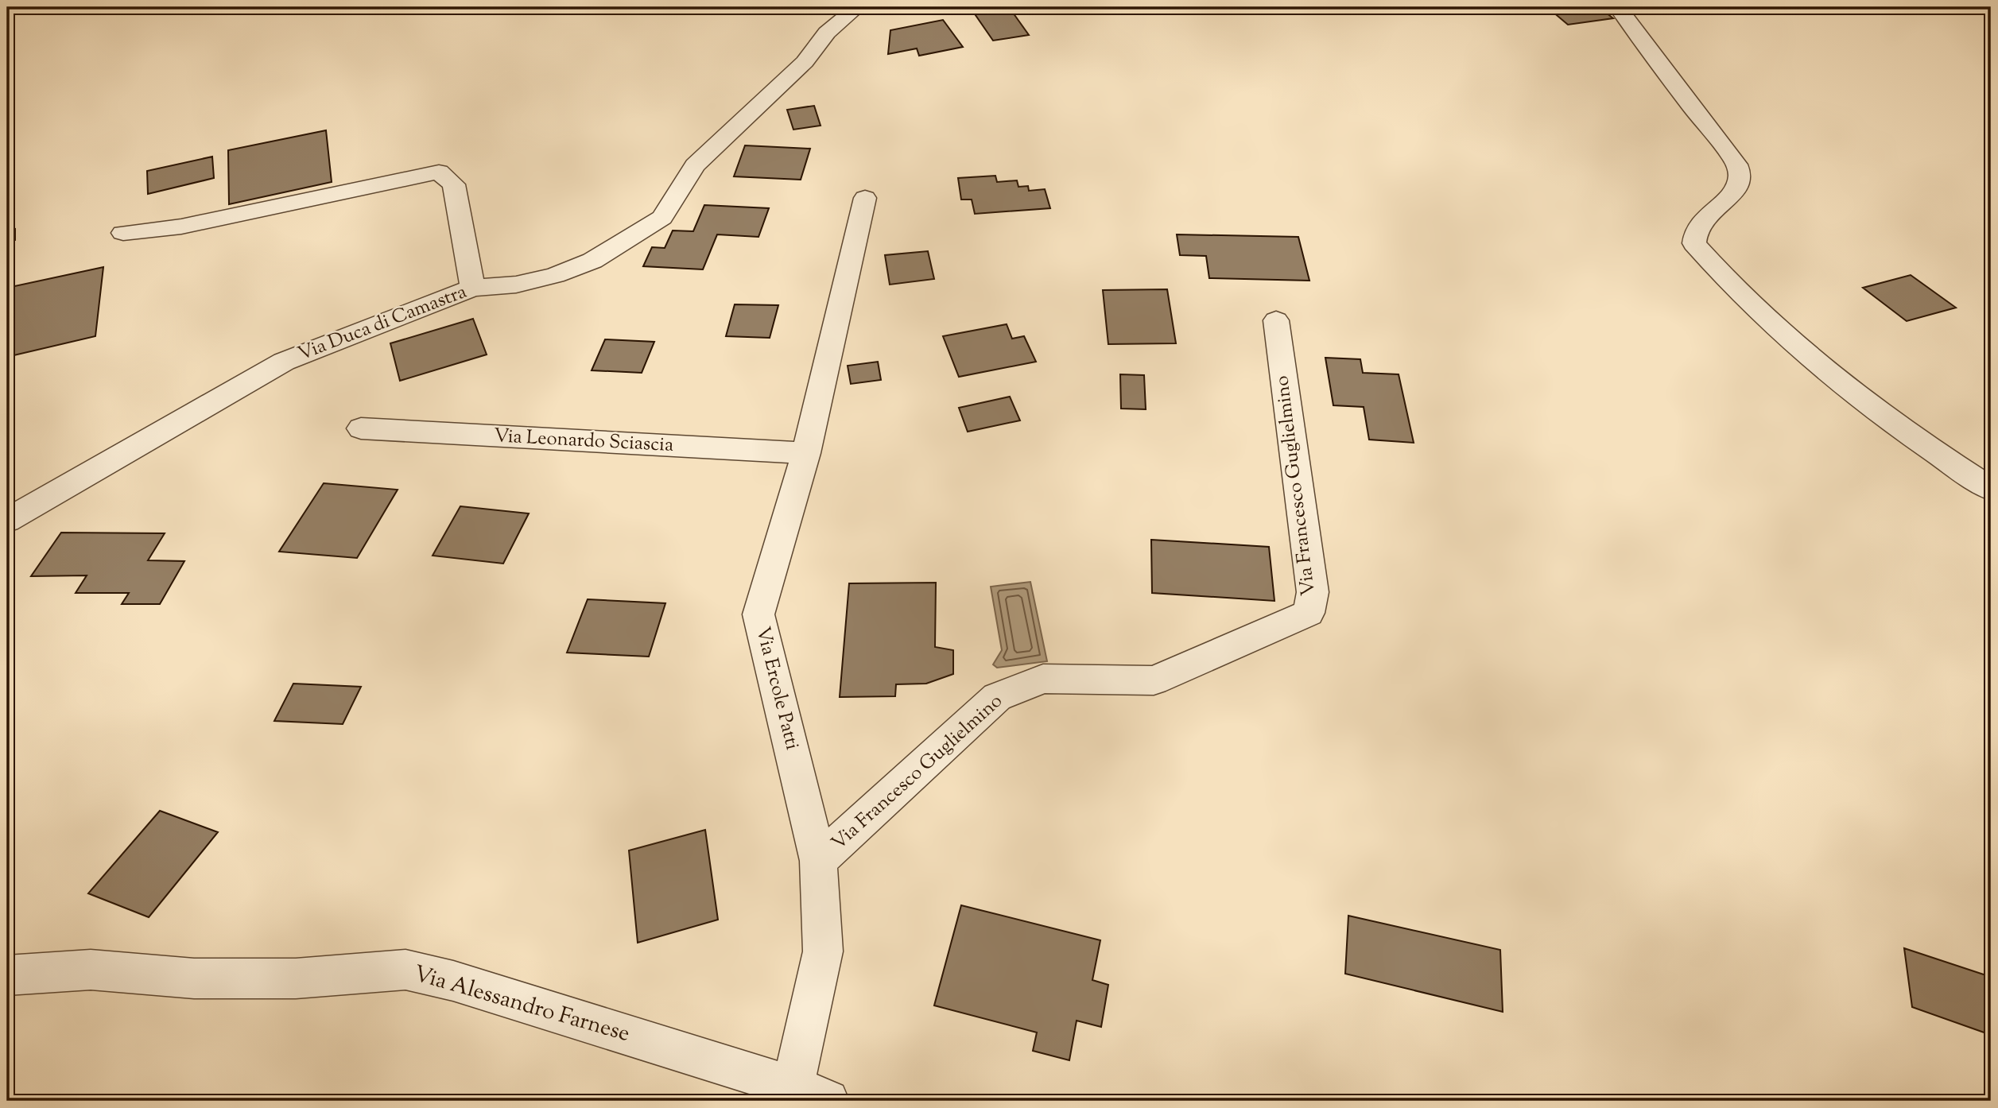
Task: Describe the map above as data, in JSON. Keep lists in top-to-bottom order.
{
  "streets": {
    "street": [
      "Via Duca di Camastra",
      "Via Leonardo Sciascia",
      "Via Francesco Guglielmino",
      "Via Ercole Patti",
      "Via Alessandro Farnese"
    ]
  },
  "crossings": [
    ["Via Leonardo Sciascia", "Via Ercole Patti"],
    ["Via Francesco Guglielmino", "Via Ercole Patti"],
    ["Via Ercole Patti", "Via Alessandro Farnese"]
  ]
}
